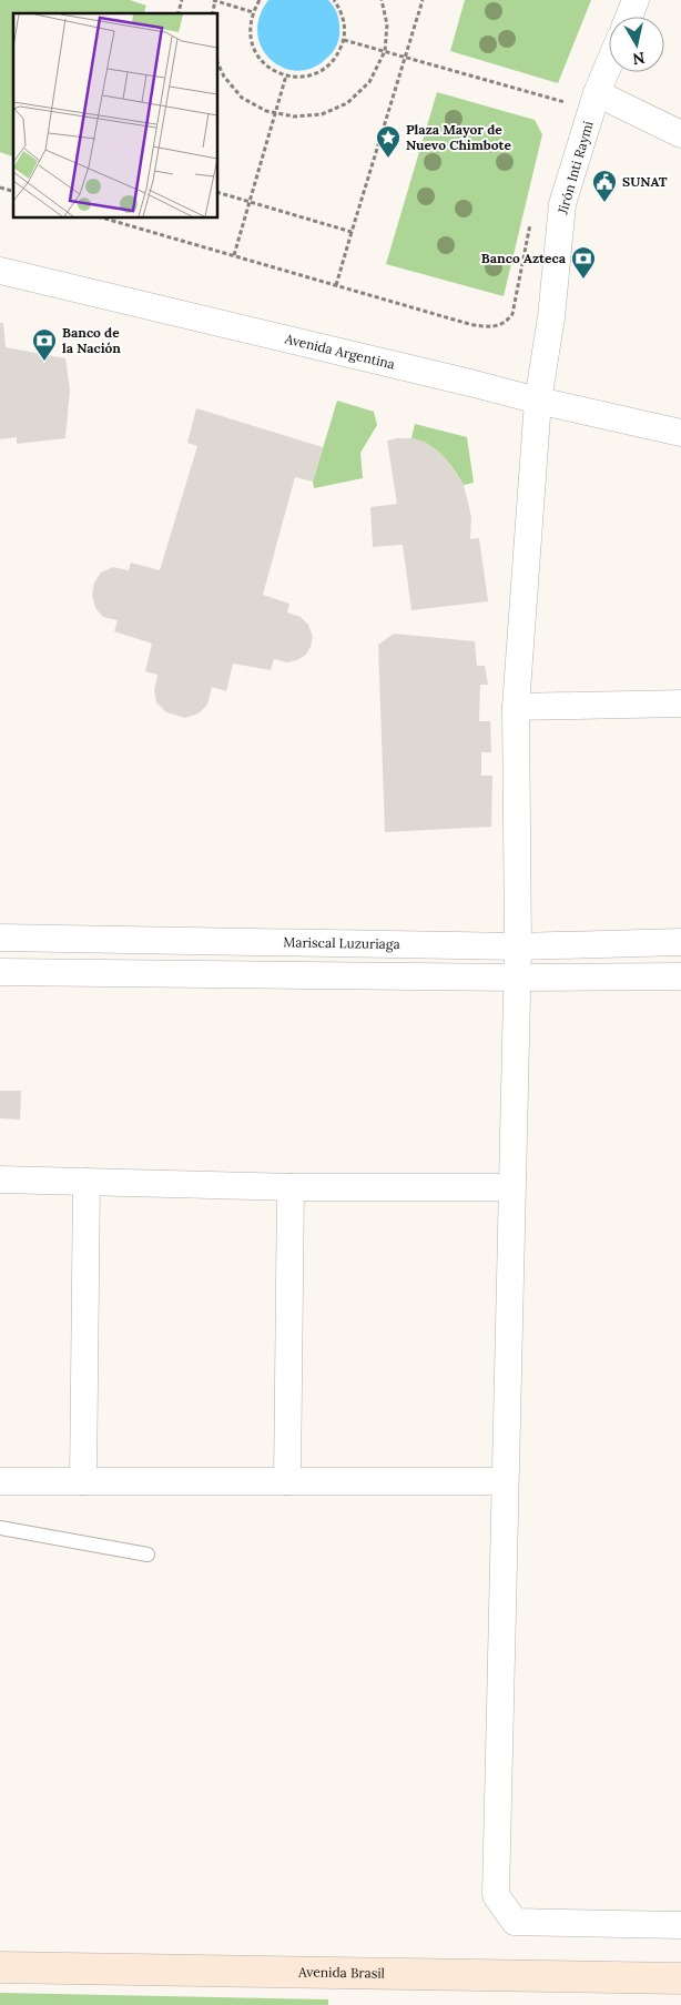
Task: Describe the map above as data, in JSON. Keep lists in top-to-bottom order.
{
  "streets": {
    "main road": ["Avenida Brasil"],
    "street": ["Jirón Inti Raymi", "Avenida Argentina", "Mariscal Luzuriaga"]
  },
  "crossings": [
    ["Jirón Inti Raymi", "Avenida Argentina"],
    ["Jirón Inti Raymi", "Mariscal Luzuriaga"]
  ],
  "places": {
    "place": ["Plaza Mayor de Nuevo Chimbote"],
    "public building": ["SUNAT"],
    "bank": ["Banco Azteca", "Banco de la Nación"]
  },
  "north": "bottom"
}
